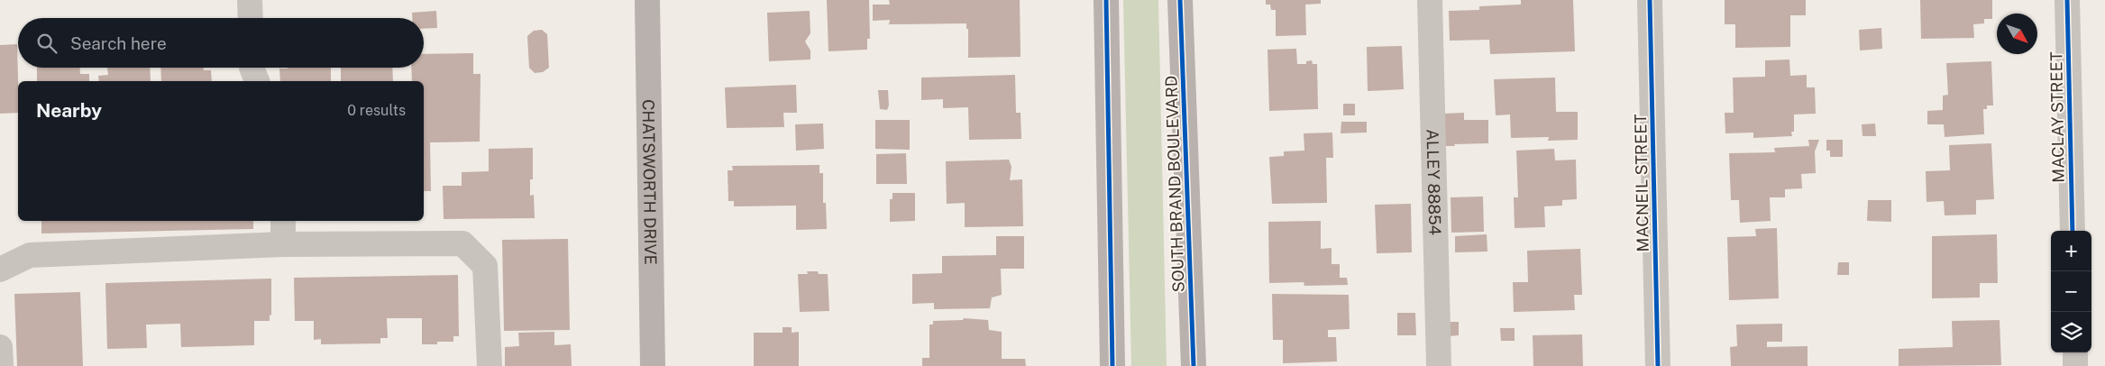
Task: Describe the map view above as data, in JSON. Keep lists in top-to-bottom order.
{
  "streets": {
    "main road": ["CHATSWORTH DRIVE", "SOUTH BRAND BOULEVARD"],
    "street": ["MACLAY STREET", "ALLEY 88854", "MACNEIL STREET"]
  },
  "north": "bottom right",
  "page": {
    "search": "Search here",
    "heading": ["Nearby", "0 results"],
    "map_buttons": ["+", "−"]
  }
}
